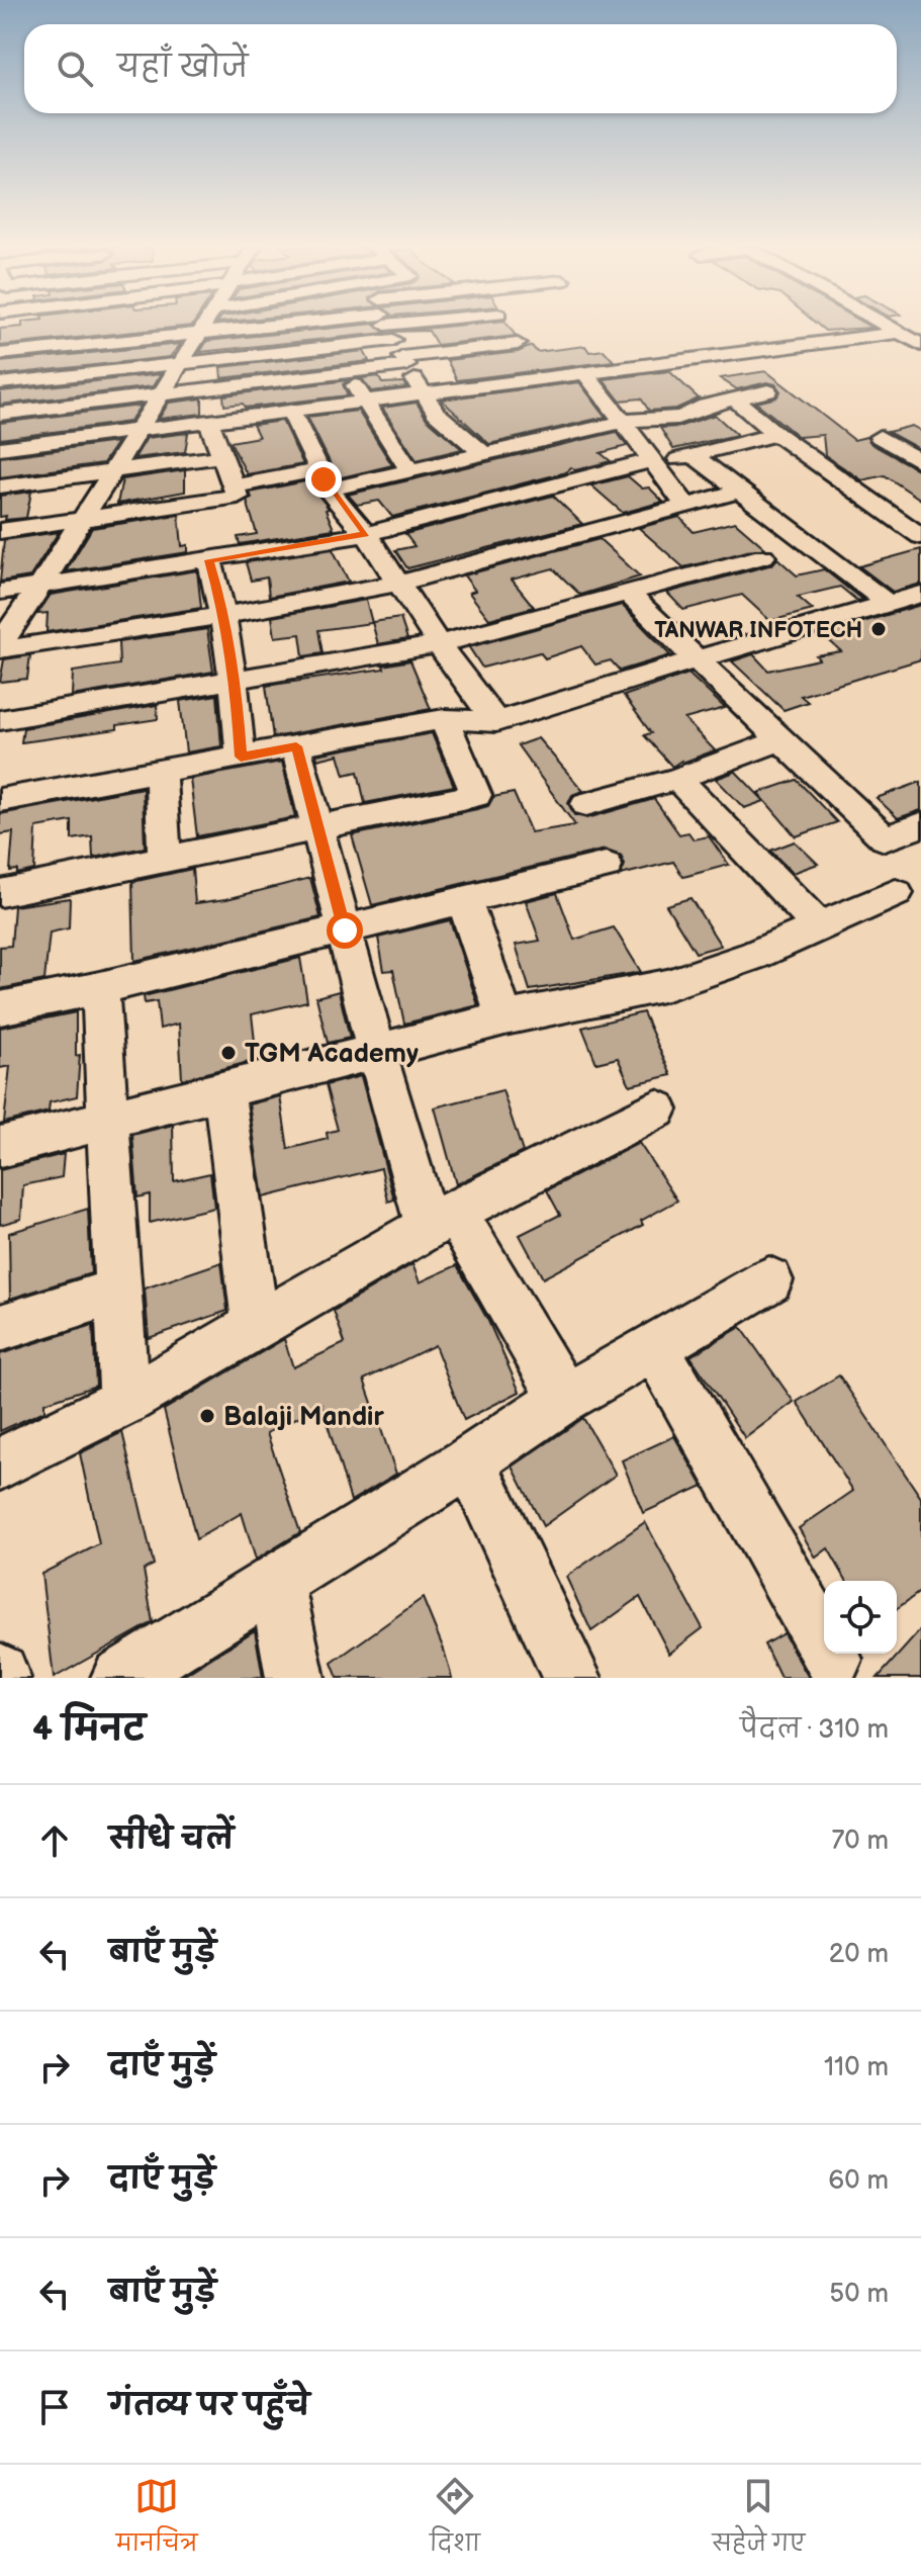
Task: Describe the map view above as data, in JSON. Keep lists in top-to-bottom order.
{
  "places": ["TANWAR INFOTECH", "TGM Academy", "Balaji Mandir"],
  "page": {
    "search": "यहाँ खोजें",
    "heading": ["4 मिनट", "पैदल · 310 m"],
    "list": [
      ["सीधे चलें", "70 m"],
      ["बाएँ मुड़ें", "20 m"],
      ["दाएँ मुड़ें", "110 m"],
      ["दाएँ मुड़ें", "60 m"],
      ["बाएँ मुड़ें", "50 m"],
      "गंतव्य पर पहुँचे"
    ],
    "nav": ["मानचित्र", "दिशा", "सहेजे गए"]
  }
}
